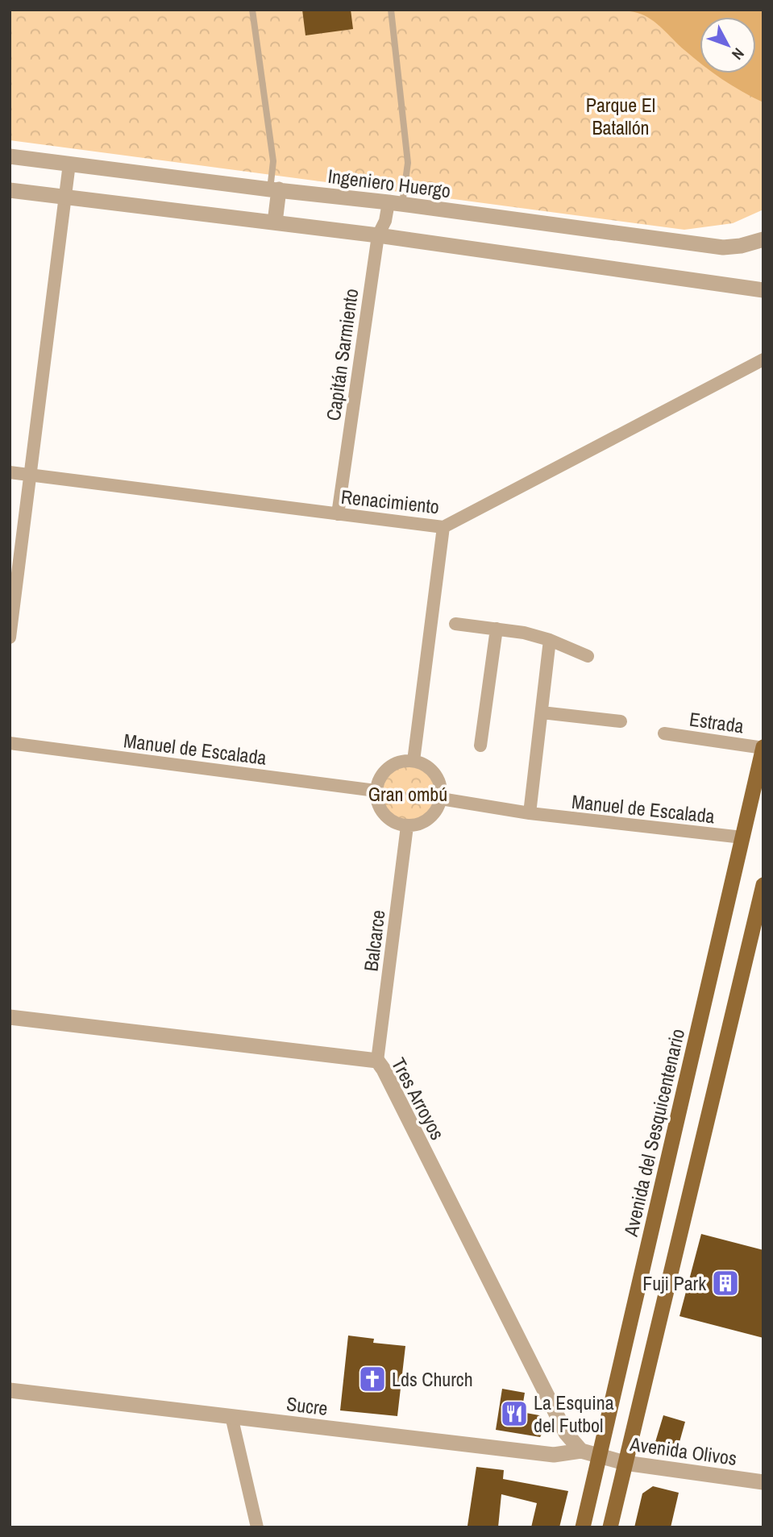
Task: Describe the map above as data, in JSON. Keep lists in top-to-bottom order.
{
  "streets": {
    "main road": ["Avenida del Sesquicentenario"],
    "street": [
      "Ingeniero Huergo",
      "Capitán Sarmiento",
      "Renacimiento",
      "Estrada",
      "Manuel de Escalada",
      "Balcarce",
      "Tres Arroyos",
      "Sucre",
      "Avenida Olivos"
    ]
  },
  "crossings": [
    ["Ingeniero Huergo", "Capitán Sarmiento"],
    ["Capitán Sarmiento", "Renacimiento"],
    ["Estrada", "Avenida del Sesquicentenario"],
    ["Manuel de Escalada", "Balcarce"],
    ["Manuel de Escalada", "Avenida del Sesquicentenario"],
    ["Balcarce", "Tres Arroyos"],
    ["Tres Arroyos", "Sucre"],
    ["Avenida del Sesquicentenario", "Sucre"],
    ["Avenida del Sesquicentenario", "Avenida Olivos"],
    ["Sucre", "Avenida Olivos"]
  ],
  "parks": ["Parque El Batallón", "Gran ombú"],
  "places": {
    "building": ["Fuji Park"],
    "church": ["Lds Church"],
    "restaurant": ["La Esquina del Futbol"]
  },
  "north": "bottom right"
}
